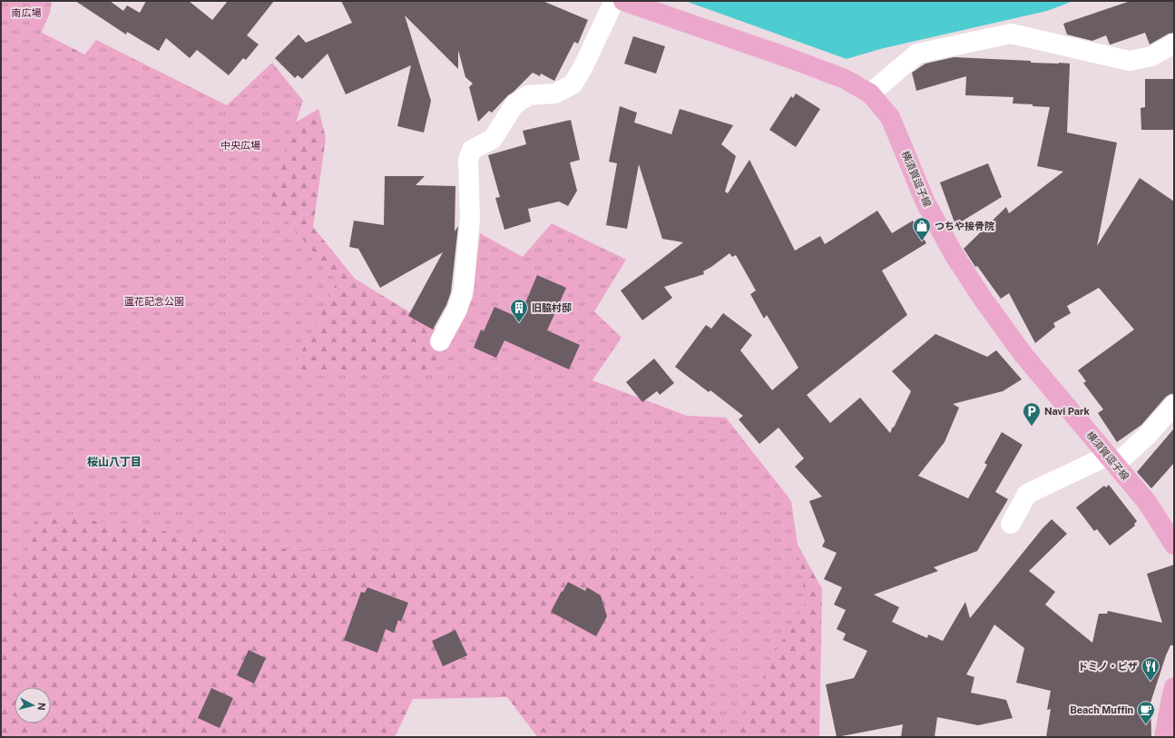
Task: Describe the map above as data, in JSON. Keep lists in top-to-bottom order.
{
  "streets": {
    "main road": ["横須賀逗子線"]
  },
  "districts": ["桜山八丁目"],
  "parks": ["南広場", "中央広場", "蘆花記念公園"],
  "places": {
    "shop": ["つちや接骨院"],
    "building": ["旧脇村邸"],
    "parking": ["Navi Park"],
    "restaurant": ["ドミノ・ピザ"],
    "cafe": ["Beach Muffin"]
  },
  "north": "right"
}
